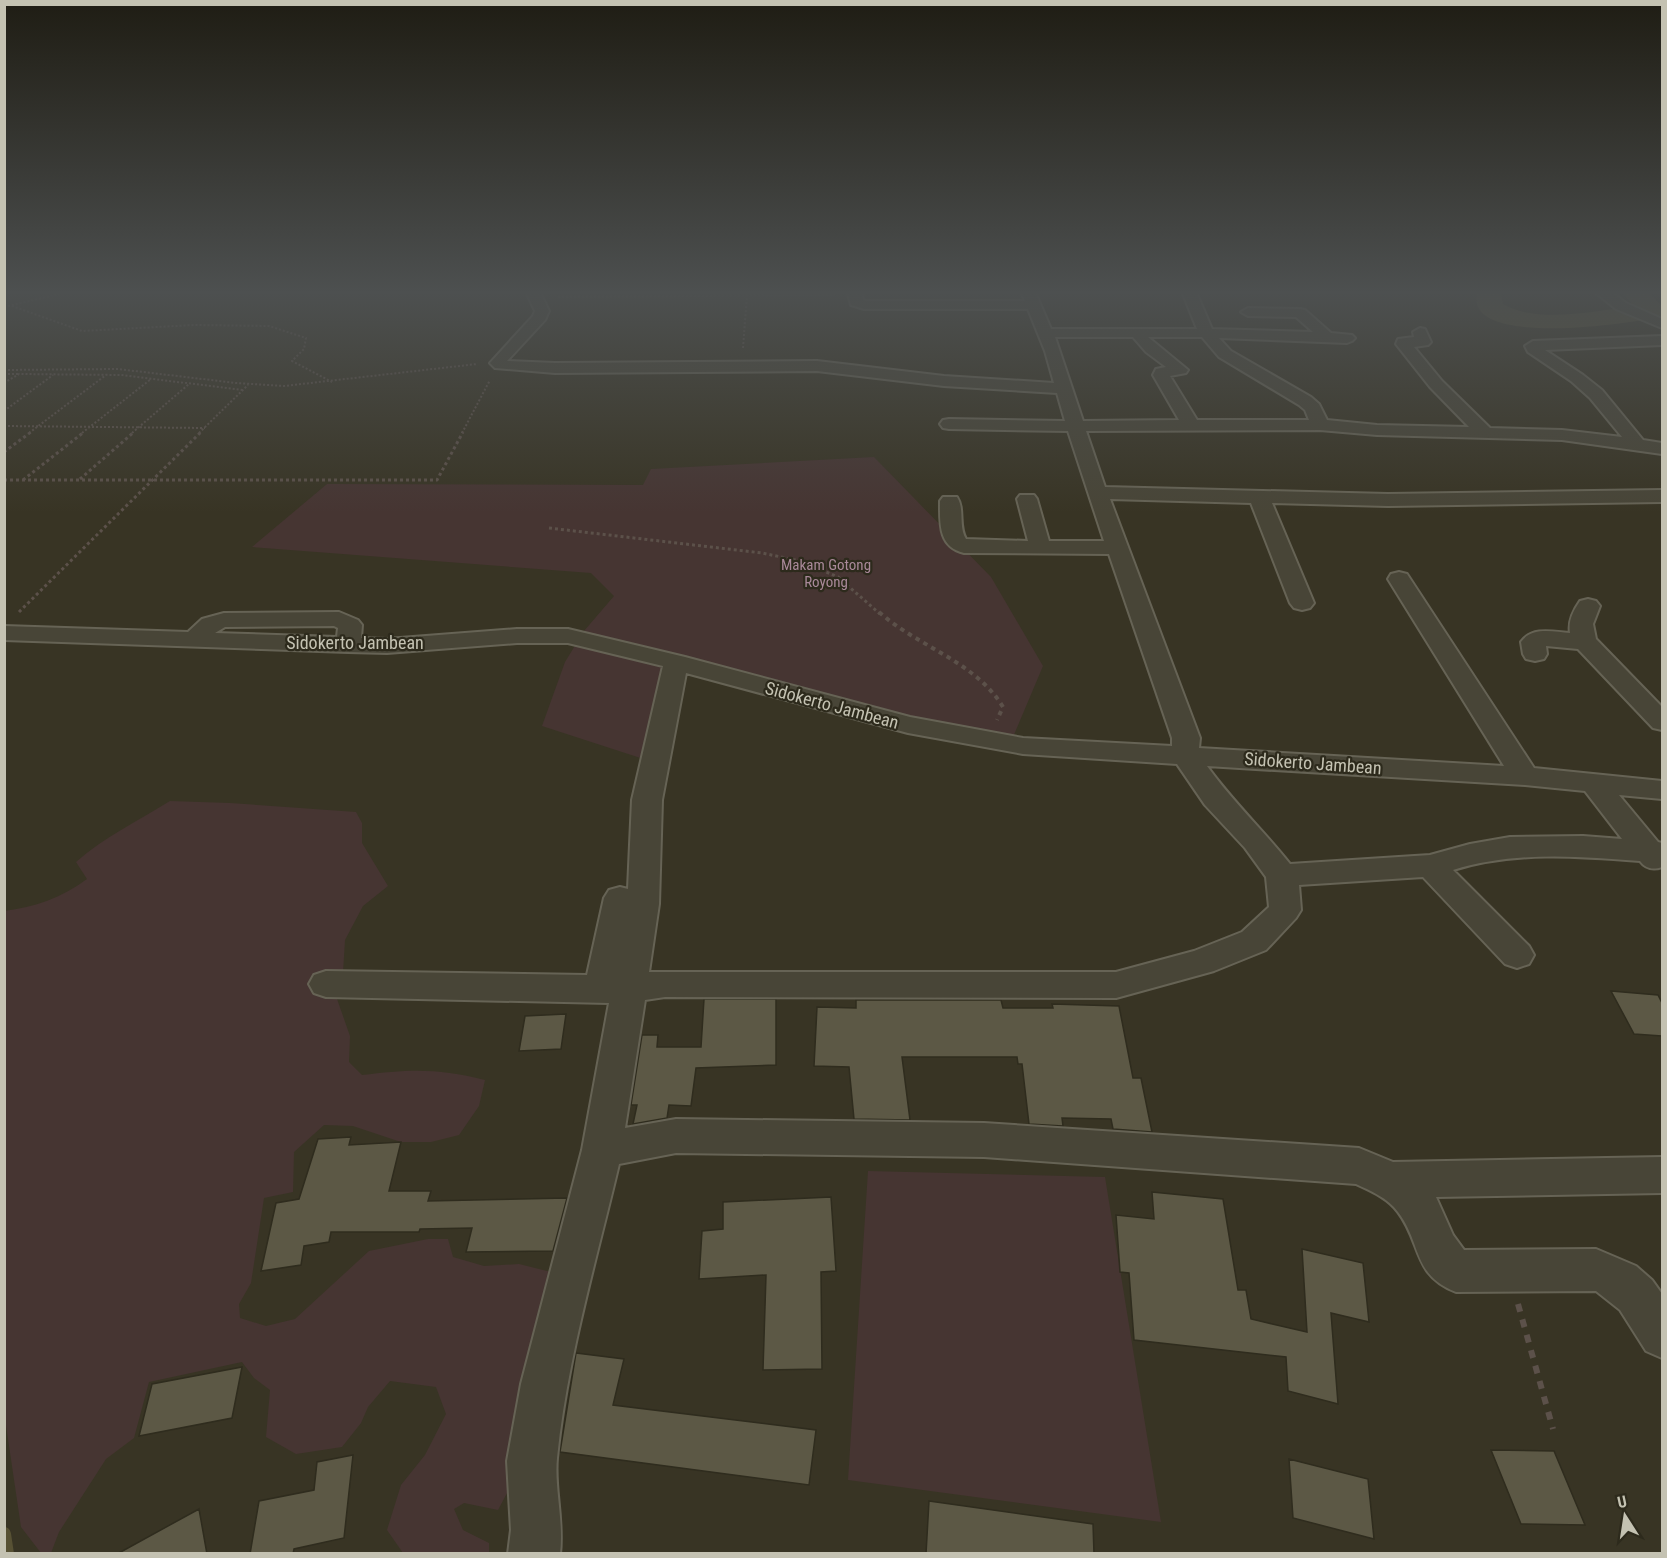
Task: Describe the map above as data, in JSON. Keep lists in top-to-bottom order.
{
  "streets": {
    "street": ["Sidokerto Jambean"]
  },
  "parks": ["Makam Gotong Royong"],
  "north": "top"
}
